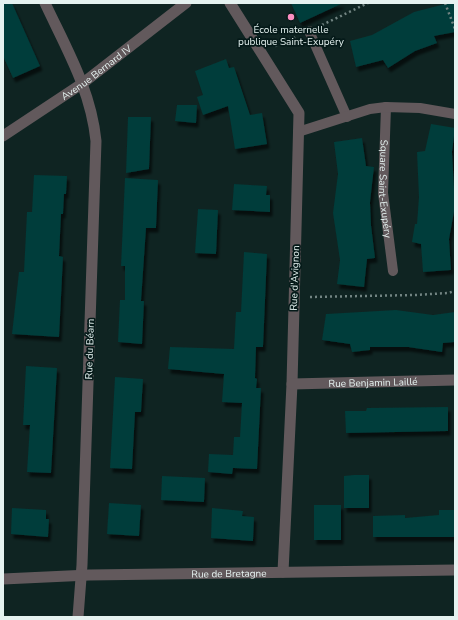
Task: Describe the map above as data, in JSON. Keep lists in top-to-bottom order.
{
  "streets": {
    "street": [
      "Avenue Bernard IV",
      "Rue d'Avignon",
      "Rue du Béarn",
      "Rue Benjamin Laillé",
      "Rue de Bretagne"
    ],
    "lane": ["Square Saint-Exupéry"]
  },
  "crossings": [
    ["Avenue Bernard IV", "Rue du Béarn"],
    ["Rue d'Avignon", "Rue Benjamin Laillé"],
    ["Rue d'Avignon", "Rue de Bretagne"],
    ["Rue du Béarn", "Rue de Bretagne"]
  ],
  "places": ["École maternelle publique Saint-Exupéry"]
}
